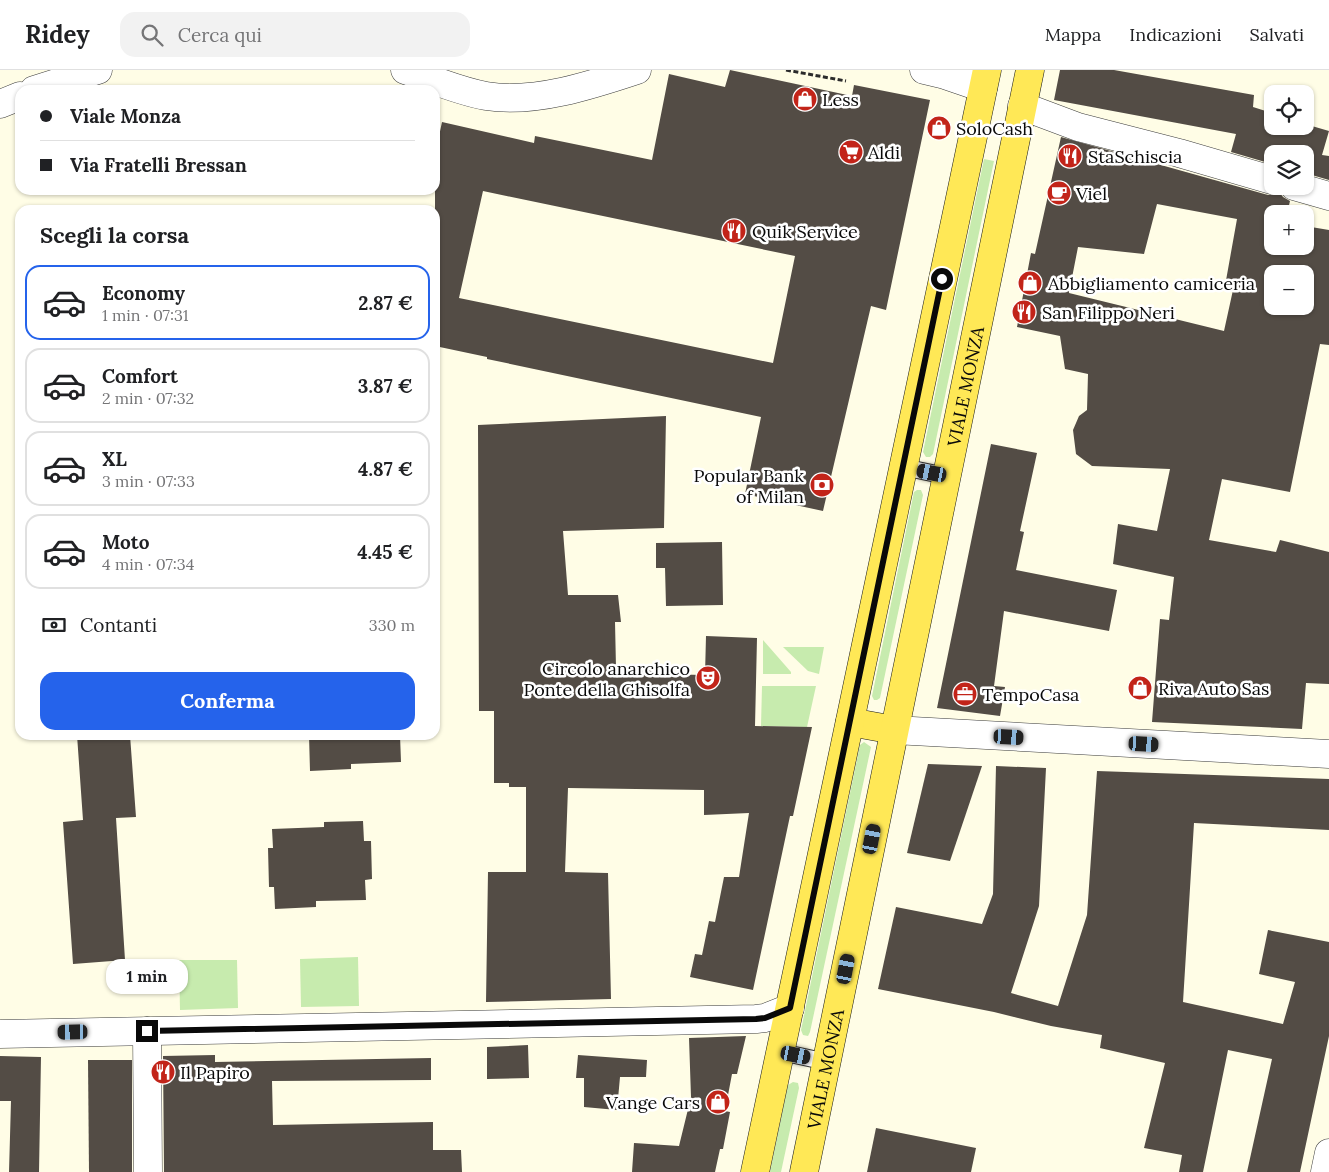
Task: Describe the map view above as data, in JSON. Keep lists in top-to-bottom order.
{
  "streets": {
    "main road": ["VIALE MONZA"]
  },
  "places": {
    "shop": [
      "Less",
      "SoloCash",
      "Abbigliamento camiceria",
      "Riva Auto Sas",
      "Vange Cars"
    ],
    "supermarket": ["Aldi"],
    "restaurant": [
      "StaSchiscia",
      "Quik Service",
      "San Filippo Neri",
      "Il Papiro"
    ],
    "cafe": ["Viel"],
    "bank": ["Popular Bank of Milan"],
    "theatre": ["Circolo anarchico Ponte della Ghisolfa"],
    "office": ["TempoCasa"]
  },
  "page": {
    "header": "Ridey",
    "search": "Cerca qui",
    "nav": ["Mappa", "Indicazioni", "Salvati"],
    "map_buttons": ["+", "−"],
    "banner": ["Viale Monza", "Via Fratelli Bressan"],
    "heading": "Scegli la corsa",
    "list": [
      {
        "name": "Economy",
        "note": "1 min · 07:31",
        "value": "2.87 €"
      },
      {
        "name": "Comfort",
        "note": "2 min · 07:32",
        "value": "3.87 €"
      },
      {
        "name": "XL",
        "note": "3 min · 07:33",
        "value": "4.87 €"
      },
      {
        "name": "Moto",
        "note": "4 min · 07:34",
        "value": "4.45 €"
      }
    ],
    "pay": ["Contanti", "330 m"],
    "buttons": "Conferma",
    "bubble": "1 min"
  }
}
